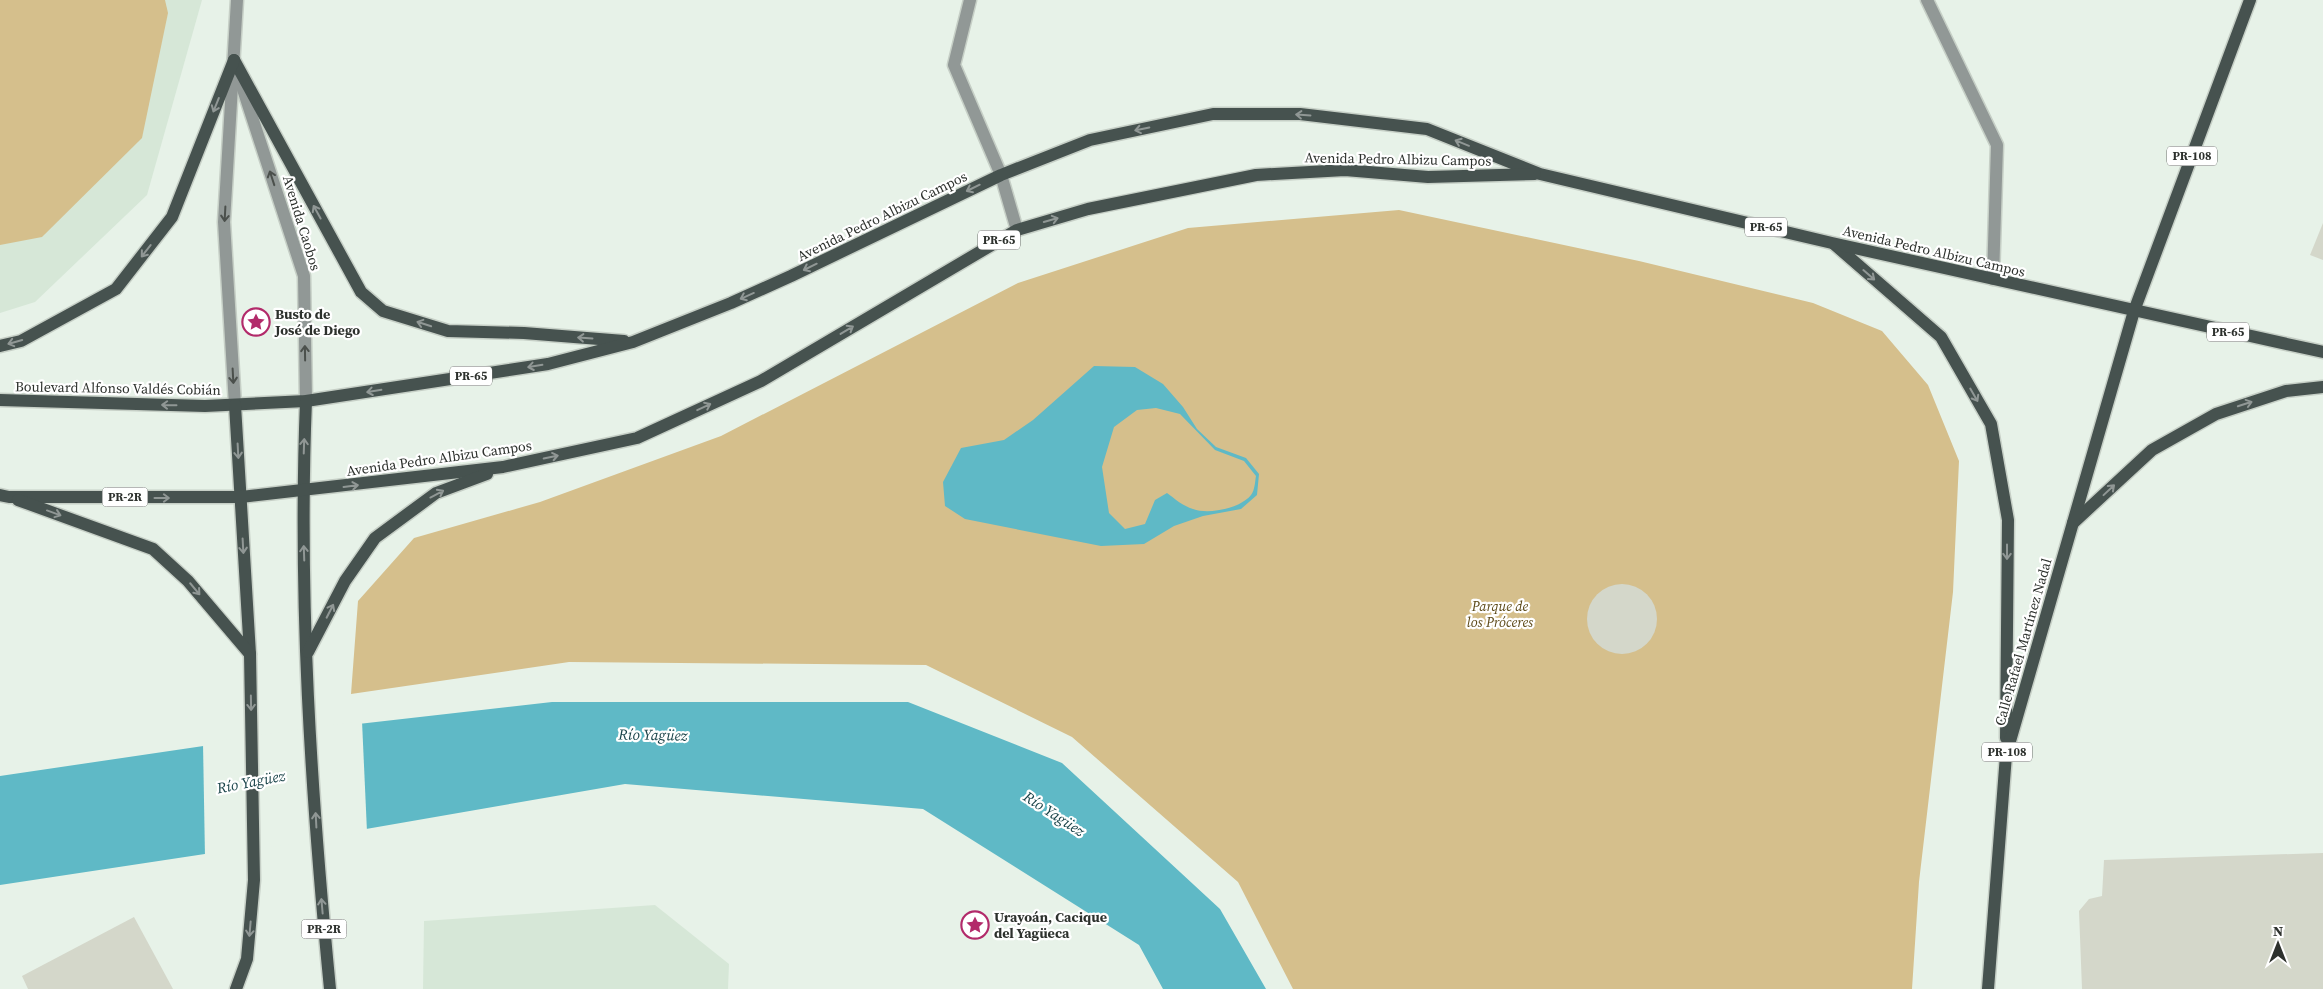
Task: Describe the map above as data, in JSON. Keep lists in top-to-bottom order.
{
  "streets": {
    "main road": [
      "PR-108",
      "Avenida Pedro Albizu Campos",
      "PR-65",
      "Boulevard Alfonso Valdés Cobián",
      "PR-2R",
      "Calle Rafael Martínez Nadal"
    ],
    "street": ["Avenida Caobos"]
  },
  "crossings": [
    ["PR-108", "Avenida Pedro Albizu Campos"],
    ["PR-108", "Calle Rafael Martínez Nadal"],
    ["Avenida Pedro Albizu Campos", "Avenida Caobos"],
    ["Avenida Pedro Albizu Campos", "Boulevard Alfonso Valdés Cobián"],
    ["Avenida Pedro Albizu Campos", "PR-2R"],
    ["Avenida Pedro Albizu Campos", "Calle Rafael Martínez Nadal"],
    ["Avenida Caobos", "Boulevard Alfonso Valdés Cobián"],
    ["Avenida Caobos", "PR-2R"]
  ],
  "water": ["Río Yagüez"],
  "parks": ["Parque de los Próceres"],
  "places": {
    "place": ["Busto de José de Diego", "Urayoán, Cacique del Yagüeca"]
  },
  "north": "top"
}
